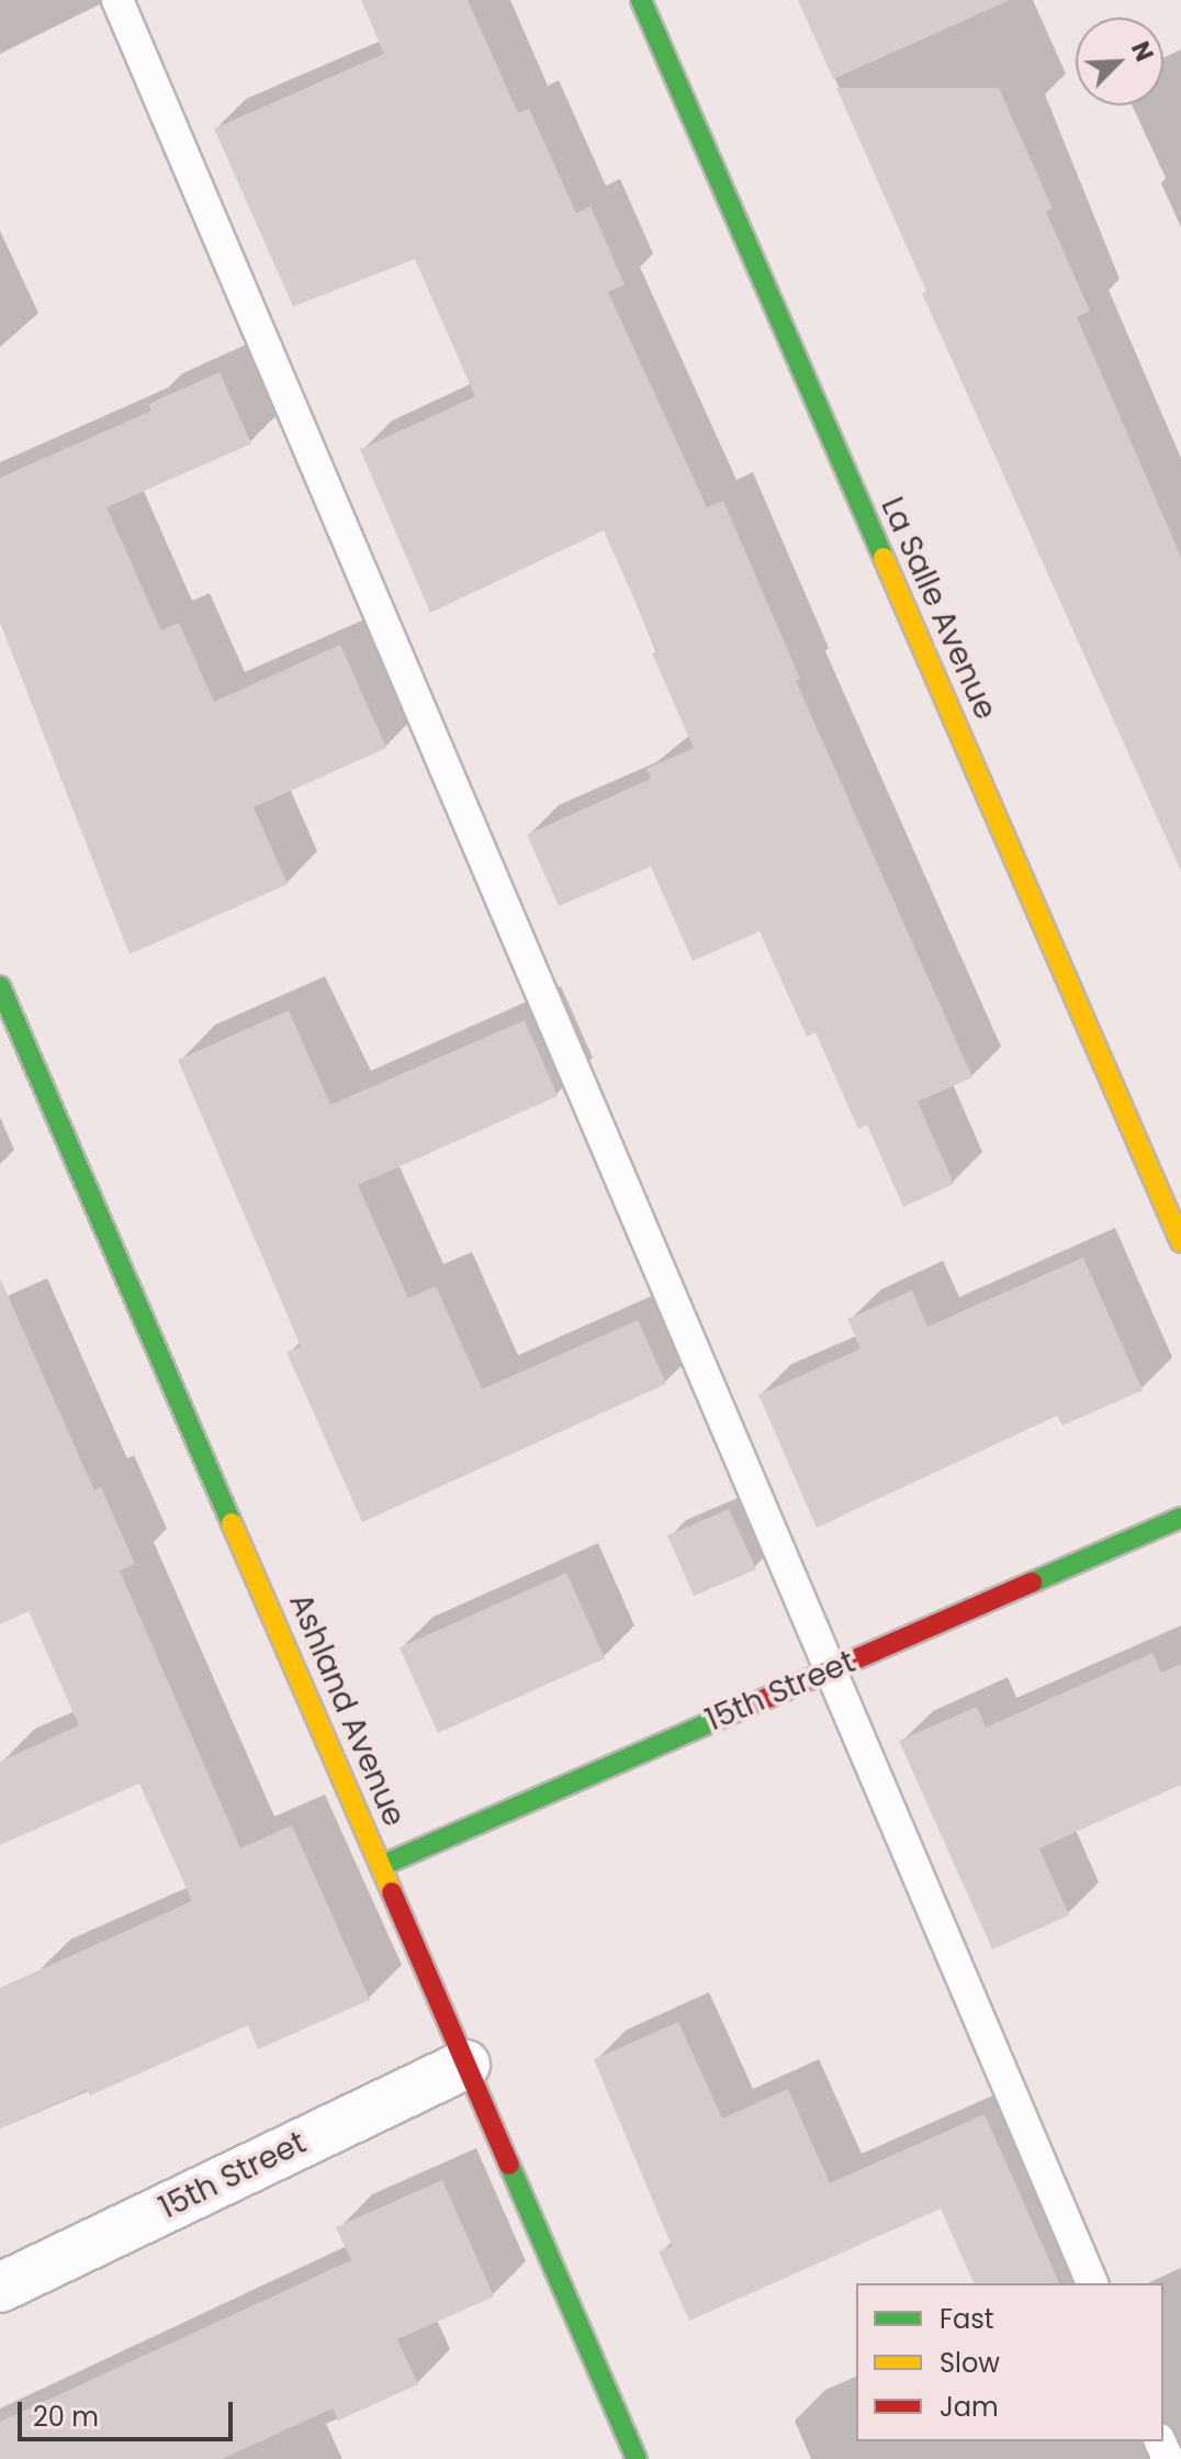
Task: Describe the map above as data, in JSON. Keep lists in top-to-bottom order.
{
  "streets": {
    "street": ["La Salle Avenue", "15th Street", "Ashland Avenue"]
  },
  "crossings": [
    ["15th Street", "Ashland Avenue"]
  ],
  "legend": ["Fast", "Slow", "Jam"],
  "scale_bar": "20 m",
  "north": "top right"
}
